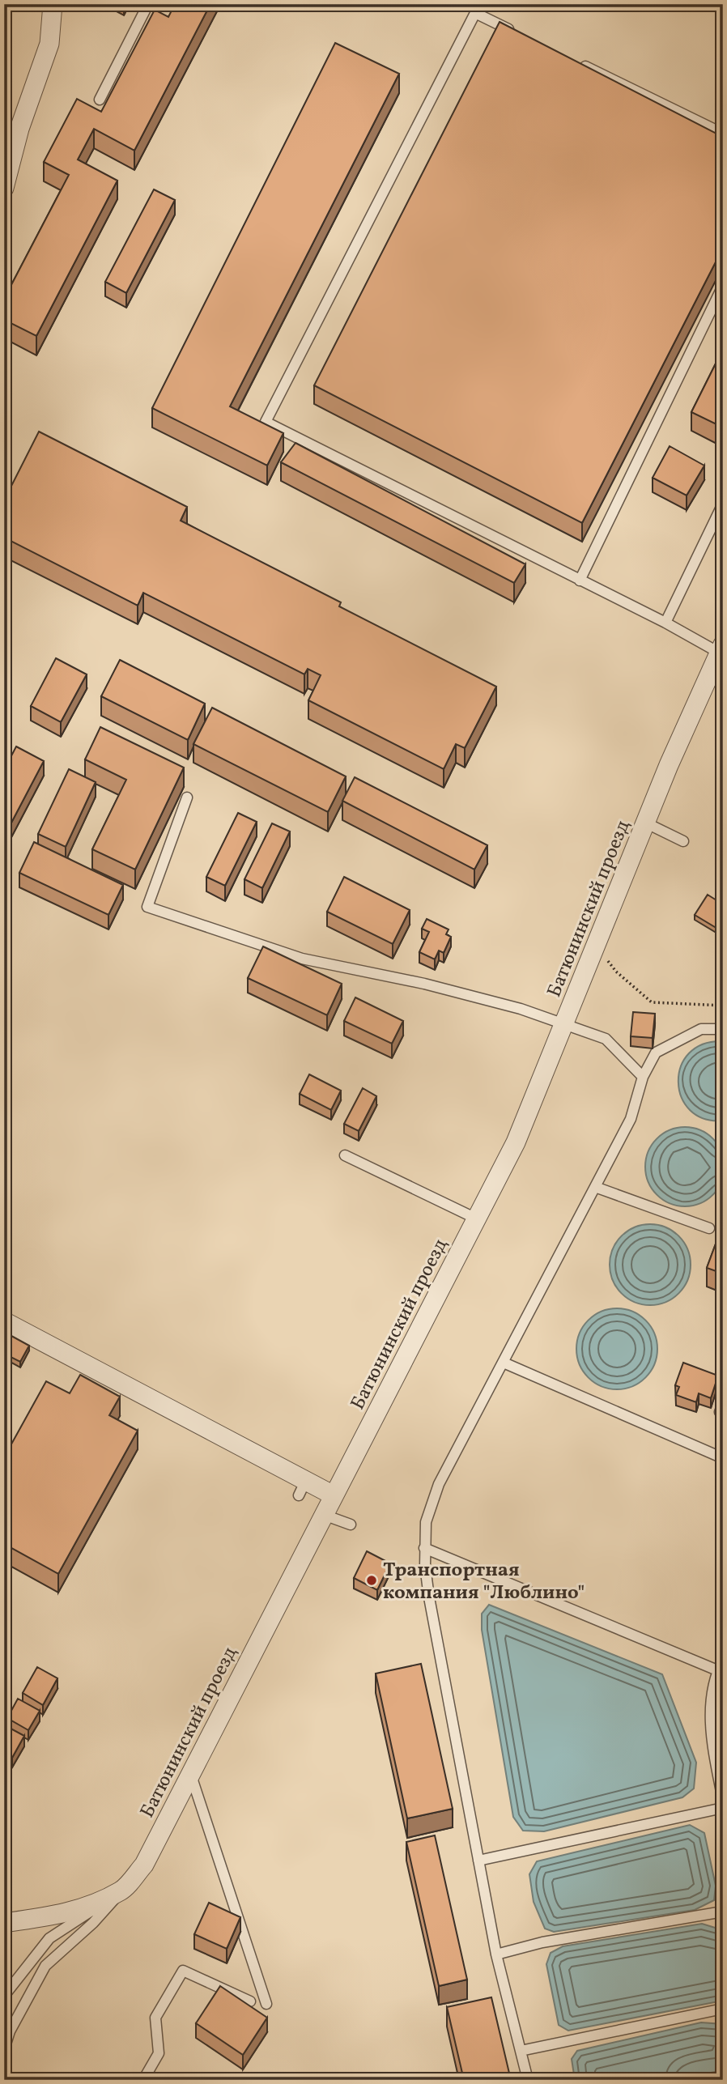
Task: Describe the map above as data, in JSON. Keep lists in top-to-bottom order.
{
  "streets": {
    "street": ["Батюнинский проезд"]
  },
  "places": ["Транспортная компания \"Люблино\""]
}
